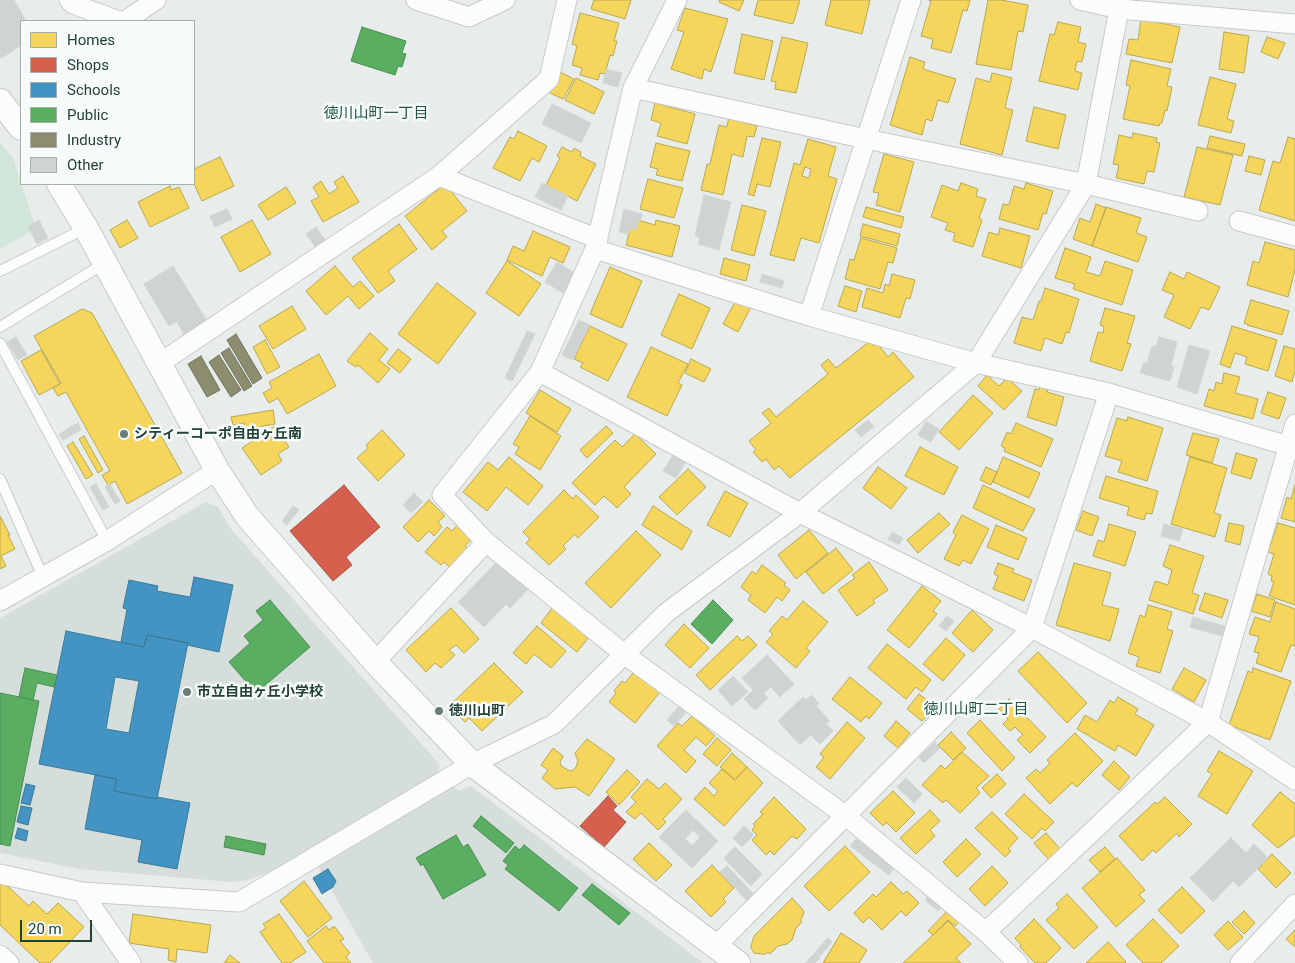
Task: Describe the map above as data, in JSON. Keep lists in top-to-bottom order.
{
  "districts": ["徳川山町一丁目", "徳川山町二丁目"],
  "places": ["シティーコーポ自由ヶ丘南", "市立自由ヶ丘小学校", "徳川山町"],
  "legend": [
    "Homes",
    "Shops",
    "Schools",
    "Public",
    "Industry",
    "Other"
  ],
  "scale_bar": "20 m"
}
